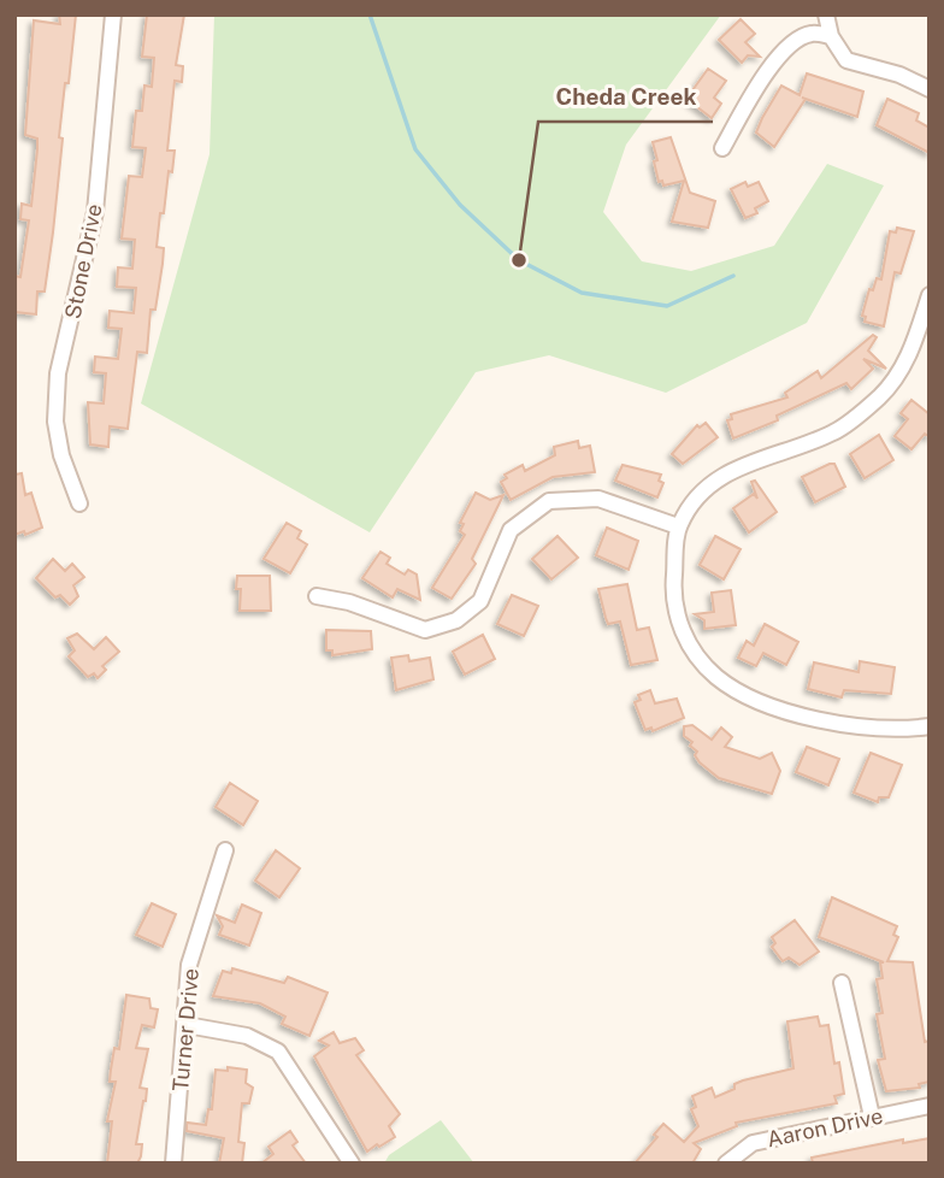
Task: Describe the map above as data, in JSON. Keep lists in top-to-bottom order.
{
  "streets": {
    "street": ["Stone Drive", "Turner Drive", "Aaron Drive"]
  },
  "places": ["Cheda Creek"]
}
